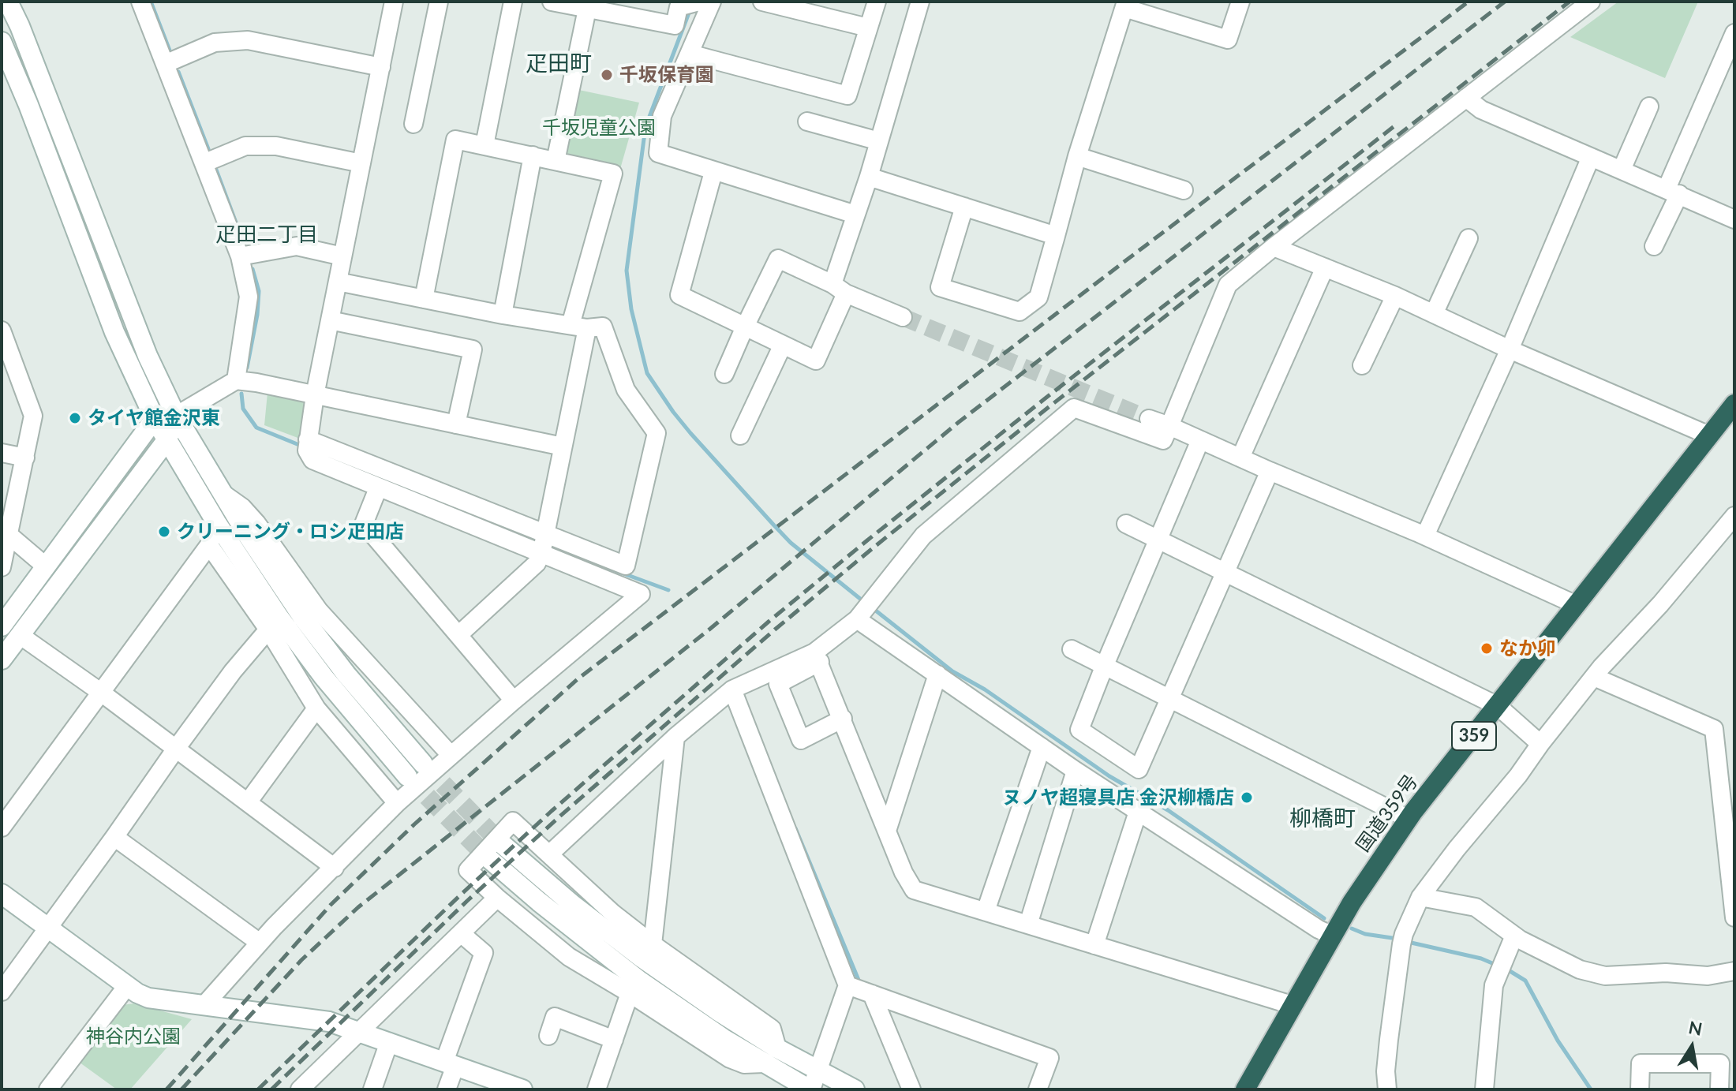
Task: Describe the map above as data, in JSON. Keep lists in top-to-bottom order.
{
  "streets": {
    "highway": ["359", "国道359号"]
  },
  "districts": ["疋田町", "疋田二丁目", "柳橋町"],
  "parks": ["千坂児童公園", "神谷内公園"],
  "places": [
    "千坂保育園",
    "タイヤ館金沢東",
    "クリーニング・ロシ疋田店",
    "なか卯",
    "ヌノヤ超寝具店 金沢柳橋店"
  ],
  "north": "top"
}
